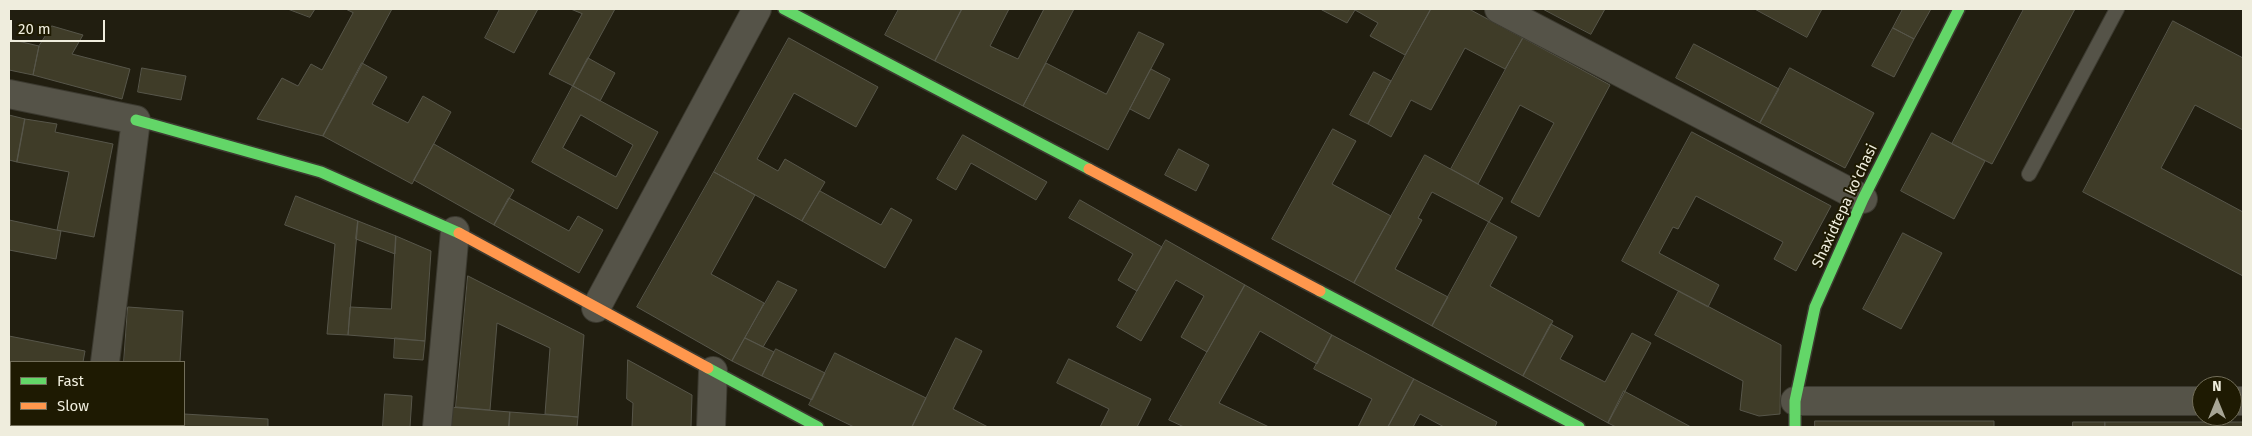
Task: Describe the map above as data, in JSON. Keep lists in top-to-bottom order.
{
  "streets": {
    "street": ["Shaxidtepa ko'chasi"]
  },
  "legend": ["Fast", "Slow"],
  "scale_bar": "20 m",
  "north": "top"
}
